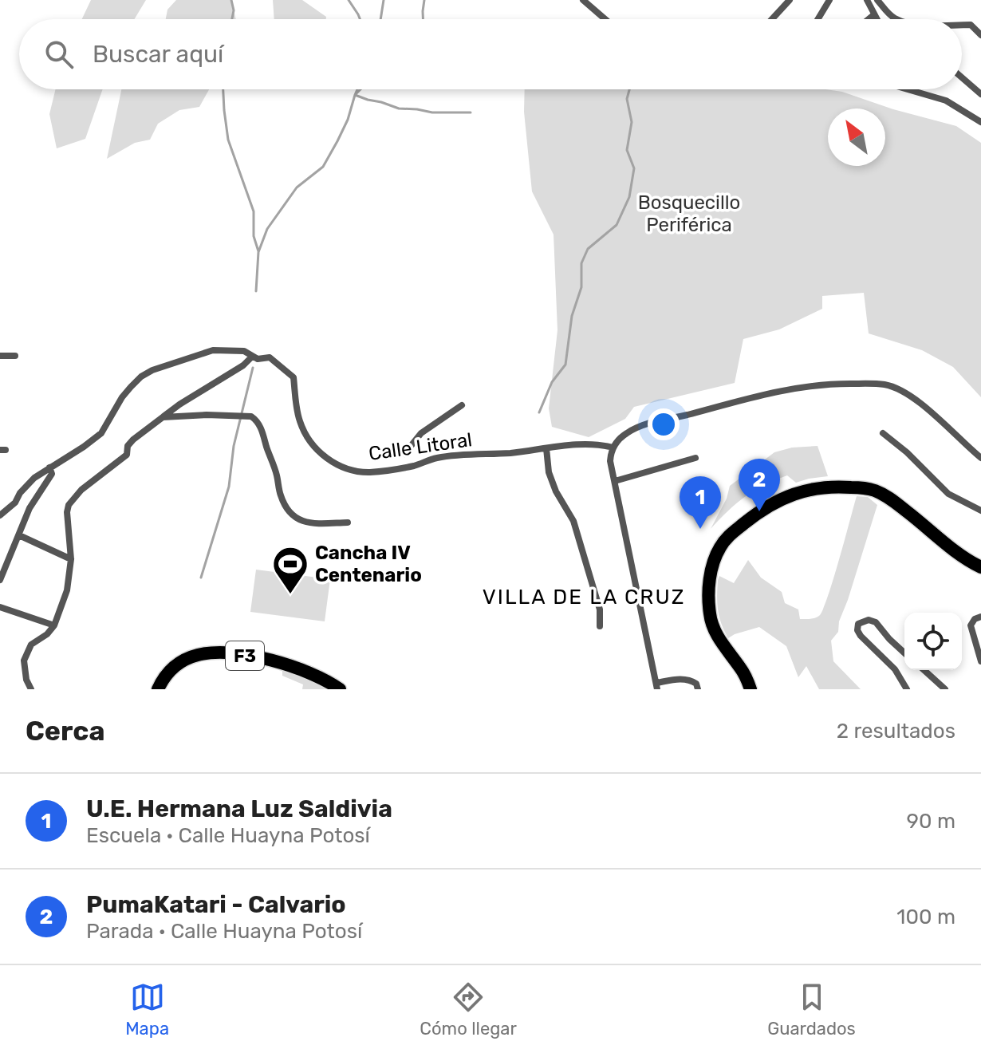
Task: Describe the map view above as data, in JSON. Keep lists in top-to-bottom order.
{
  "streets": {
    "highway": ["F3"],
    "street": ["Calle Litoral"]
  },
  "districts": ["VILLA DE LA CRUZ"],
  "parks": ["Bosquecillo Periférica"],
  "places": {
    "sports": ["Cancha IV Centenario"]
  },
  "north": "top left",
  "page": {
    "search": "Buscar aquí",
    "pins": ["2", "1"],
    "heading": ["Cerca", "2 resultados"],
    "list": [
      {
        "mark": "1",
        "name": "U.E. Hermana Luz Saldivia",
        "note": "Escuela · Calle Huayna Potosí",
        "value": "90 m"
      },
      {
        "mark": "2",
        "name": "PumaKatari - Calvario",
        "note": "Parada · Calle Huayna Potosí",
        "value": "100 m"
      }
    ],
    "nav": ["Mapa", "Cómo llegar", "Guardados"]
  }
}
